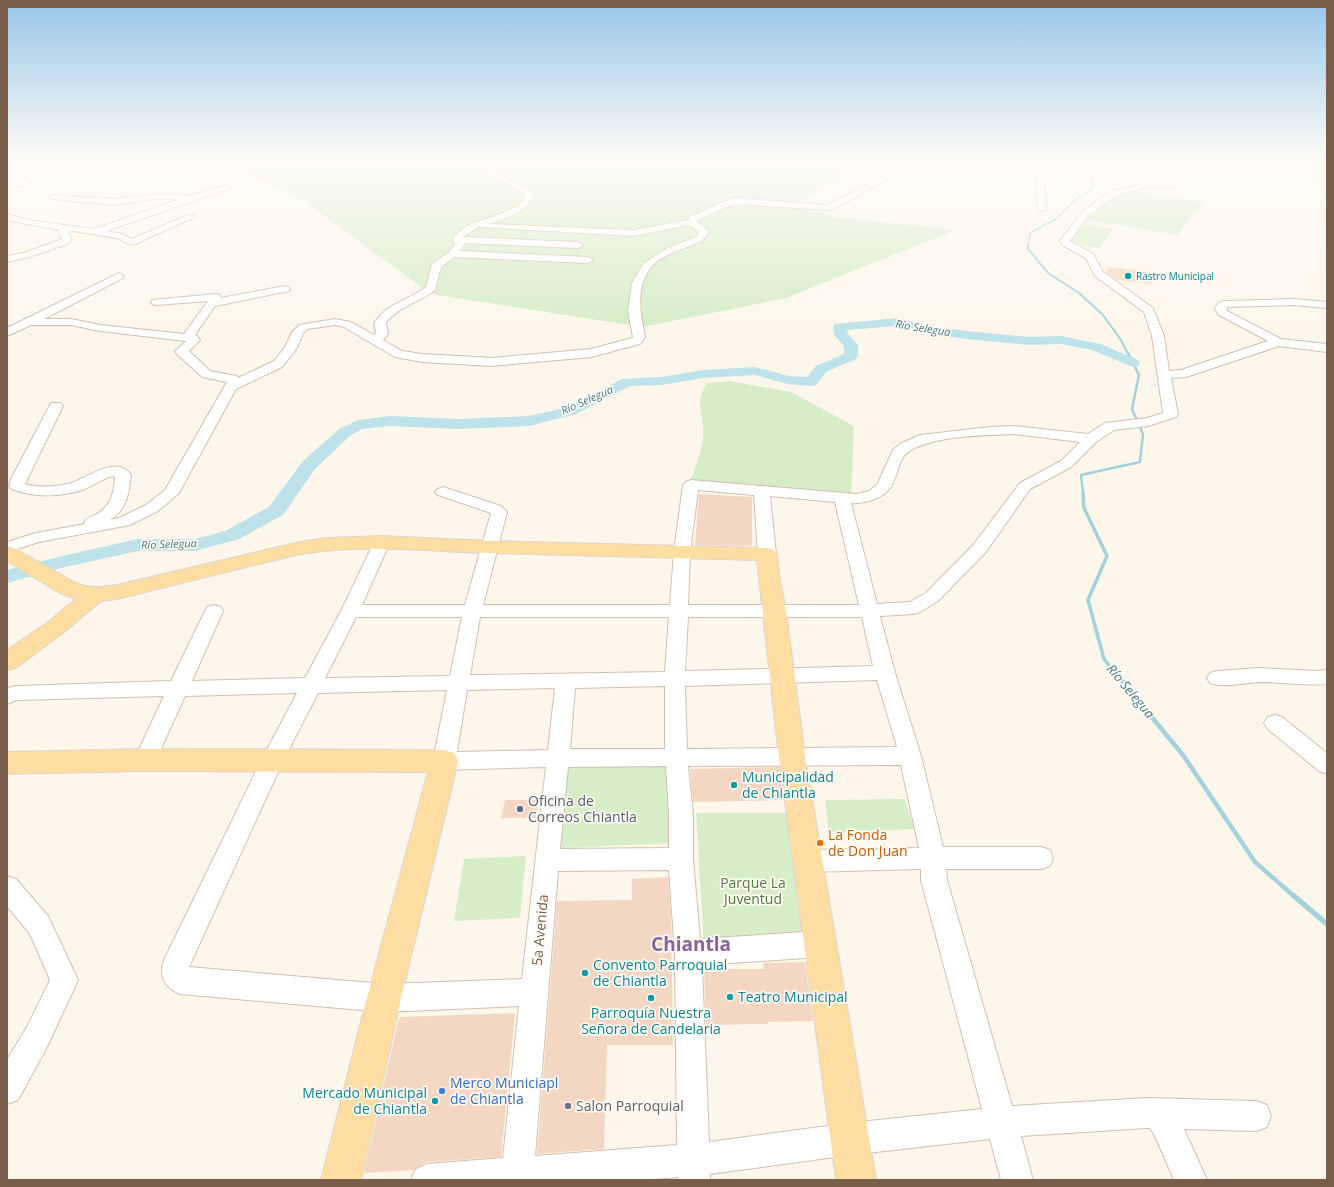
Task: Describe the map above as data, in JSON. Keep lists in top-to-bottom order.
{
  "streets": {
    "street": ["5a Avenida"]
  },
  "districts": ["Chiantla"],
  "water": ["Río Selegua"],
  "parks": ["Parque La Juventud"],
  "places": [
    "Rastro Municipal",
    "Municipalidad de Chiantla",
    "Oficina de Correos Chiantla",
    "La Fonda de Don Juan",
    "Convento Parroquial de Chiantla",
    "Teatro Municipal",
    "Parroquía Nuestra Señora de Candelaria",
    "Merco Municiapl de Chiantla",
    "Mercado Municipal de Chiantla",
    "Salon Parroquial"
  ]
}
